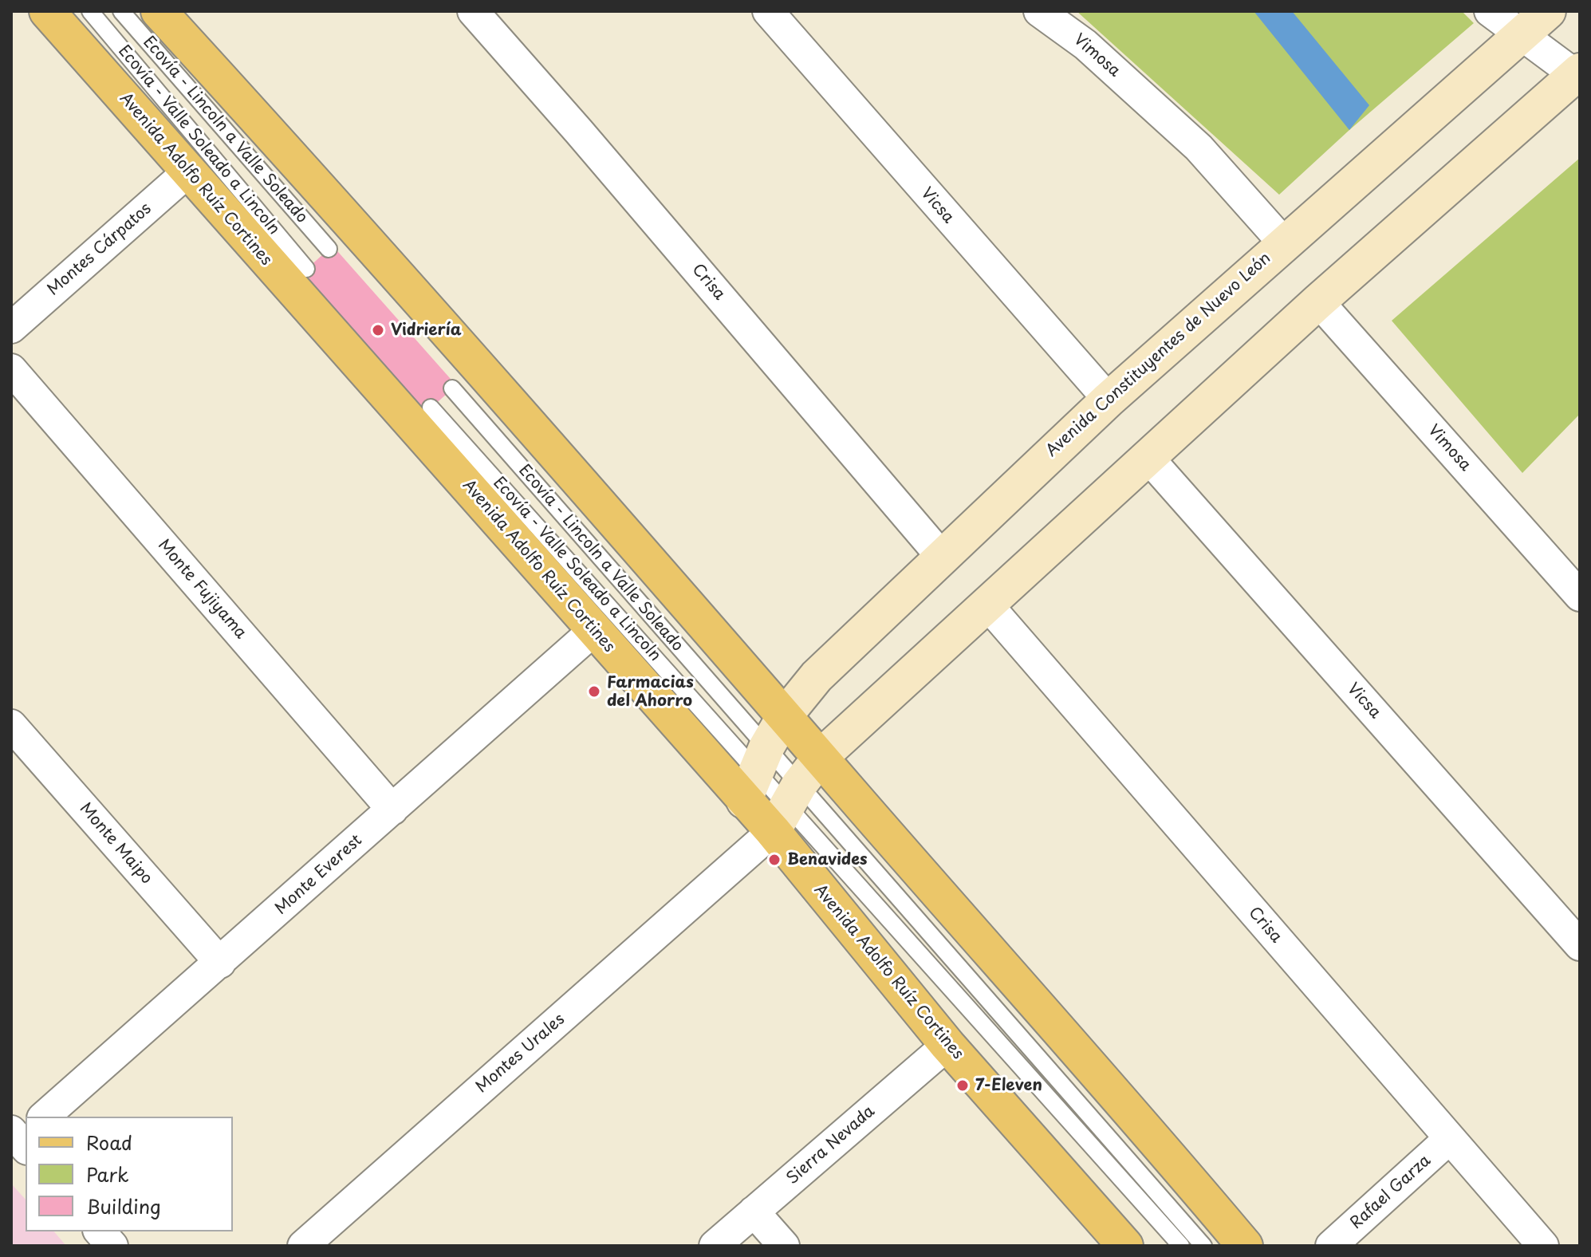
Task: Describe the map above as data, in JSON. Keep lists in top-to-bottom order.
{
  "streets": {
    "main road": ["Avenida Adolfo Ruíz Cortines", "Avenida Constituyentes de Nuevo León"],
    "street": [
      "Vimosa",
      "Vicsa",
      "Montes Cárpatos",
      "Crisa",
      "Monte Fujiyama",
      "Monte Maipo",
      "Monte Everest",
      "Montes Urales",
      "Sierra Nevada",
      "Rafael Garza"
    ],
    "lane": ["Ecovía - Lincoln a Valle Soleado", "Ecovía - Valle Soleado a Lincoln"]
  },
  "crossings": [
    ["Vimosa", "Avenida Constituyentes de Nuevo León"],
    ["Ecovía - Lincoln a Valle Soleado", "Ecovía - Valle Soleado a Lincoln"],
    ["Ecovía - Lincoln a Valle Soleado", "Avenida Adolfo Ruíz Cortines"],
    ["Ecovía - Lincoln a Valle Soleado", "Avenida Constituyentes de Nuevo León"],
    ["Ecovía - Lincoln a Valle Soleado", "Montes Urales"],
    ["Ecovía - Valle Soleado a Lincoln", "Avenida Adolfo Ruíz Cortines"],
    ["Ecovía - Valle Soleado a Lincoln", "Avenida Constituyentes de Nuevo León"],
    ["Avenida Adolfo Ruíz Cortines", "Montes Cárpatos"],
    ["Avenida Adolfo Ruíz Cortines", "Avenida Constituyentes de Nuevo León"],
    ["Avenida Adolfo Ruíz Cortines", "Monte Everest"],
    ["Avenida Adolfo Ruíz Cortines", "Montes Urales"],
    ["Avenida Adolfo Ruíz Cortines", "Sierra Nevada"],
    ["Vicsa", "Avenida Constituyentes de Nuevo León"],
    ["Crisa", "Avenida Constituyentes de Nuevo León"],
    ["Crisa", "Rafael Garza"],
    ["Monte Fujiyama", "Monte Everest"],
    ["Monte Maipo", "Monte Everest"]
  ],
  "places": [
    "Vidriería",
    "Farmacias del Ahorro",
    "Benavides",
    "7-Eleven"
  ],
  "legend": ["Road", "Park", "Building"]
}
